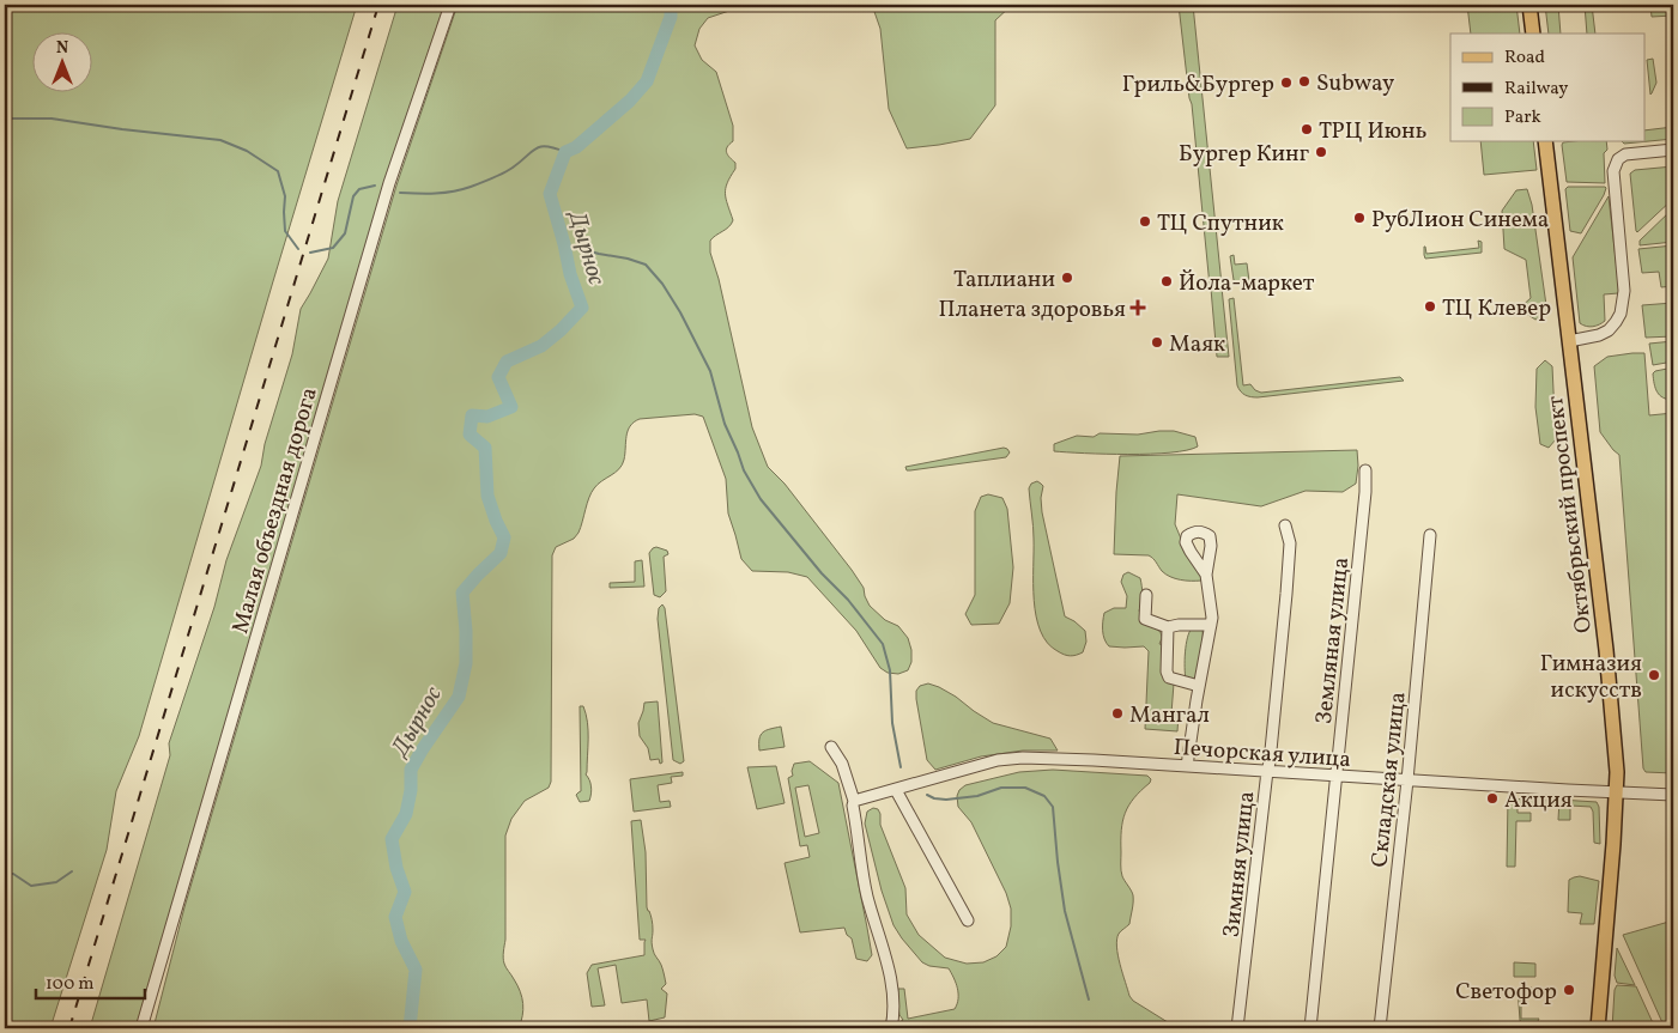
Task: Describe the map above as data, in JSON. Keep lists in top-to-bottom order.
{
  "streets": {
    "main road": ["Октябрьский проспект"],
    "street": [
      "Малая объездная дорога",
      "Земляная улица",
      "Печорская улица",
      "Складская улица",
      "Зимняя улица"
    ]
  },
  "crossings": [
    ["Октябрьский проспект", "Печорская улица"],
    ["Земляная улица", "Печорская улица"],
    ["Печорская улица", "Складская улица"],
    ["Печорская улица", "Зимняя улица"]
  ],
  "water": ["Дырнос"],
  "places": {
    "other": [
      "Subway",
      "Гриль&Бургер",
      "ТРЦ Июнь",
      "Бургер Кинг",
      "РубЛион Синема",
      "ТЦ Спутник",
      "Таплиани",
      "Йола-маркет",
      "ТЦ Клевер",
      "Маяк",
      "Гимназия искусств",
      "Мангал",
      "Акция",
      "Светофор"
    ],
    "health": ["Планета здоровья"]
  },
  "legend": ["Road", "Railway", "Park"],
  "scale_bar": "100 m",
  "north": "top"
}
